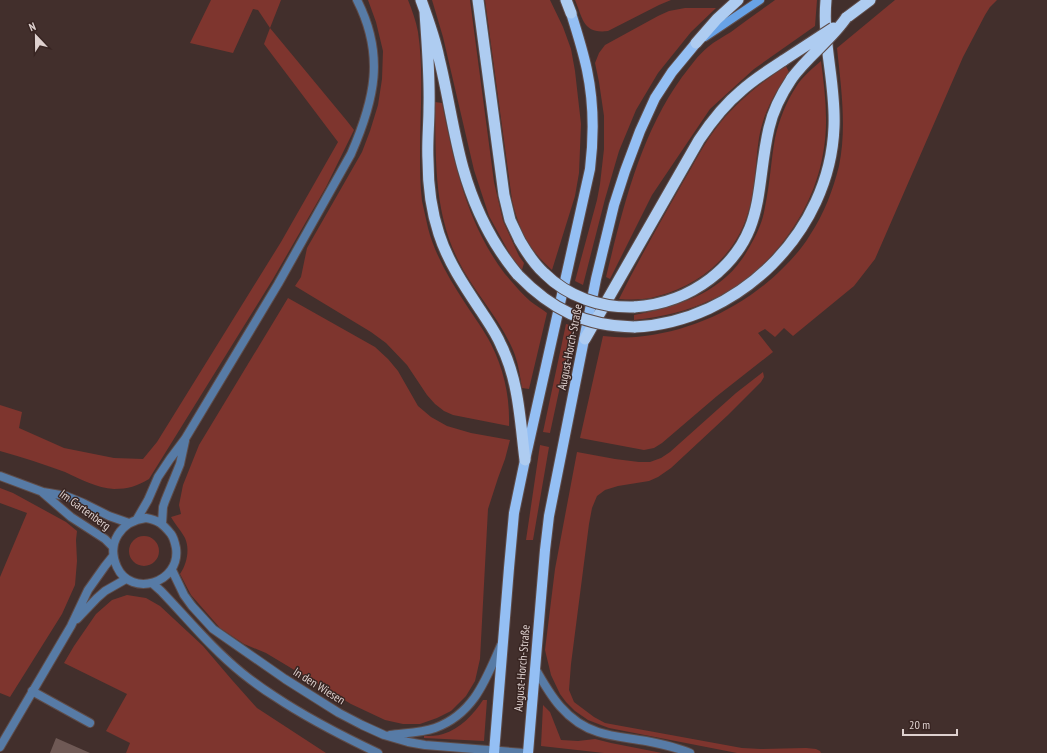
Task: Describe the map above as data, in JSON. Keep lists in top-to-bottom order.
{
  "streets": {
    "main road": ["August-Horch-Straße"],
    "street": ["Im Gartenberg", "In den Wiesen"]
  },
  "crossings": [
    ["August-Horch-Straße", "In den Wiesen"],
    ["Im Gartenberg", "In den Wiesen"]
  ],
  "scale_bar": "20 m",
  "north": "top"
}
